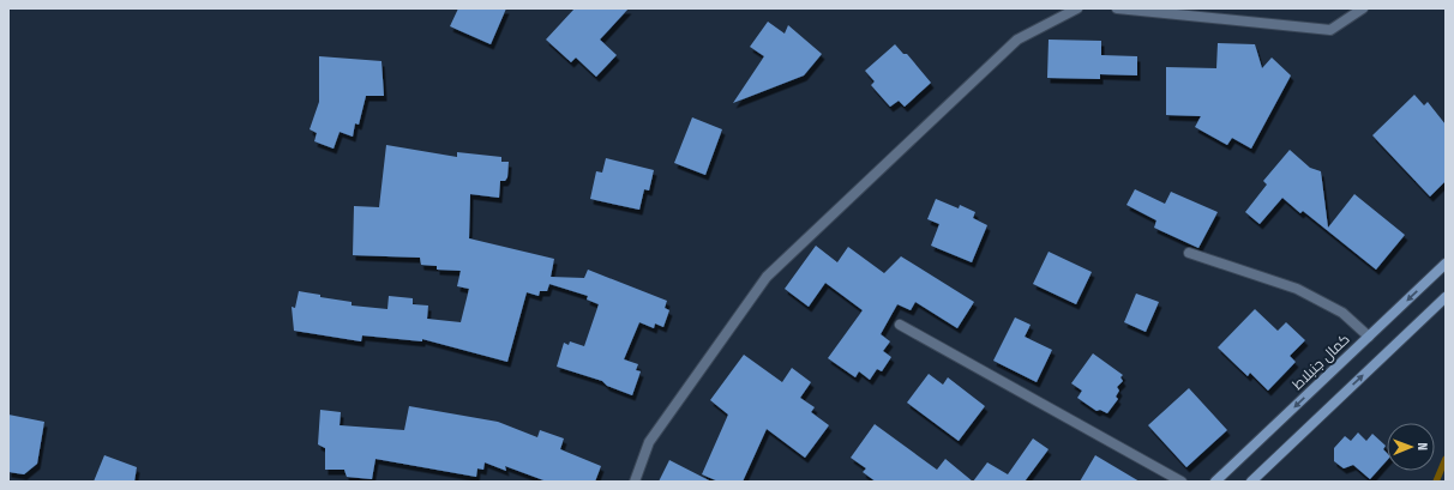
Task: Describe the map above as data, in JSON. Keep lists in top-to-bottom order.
{
  "streets": {
    "main road": ["كمال جنبلاط"]
  },
  "north": "right"
}
